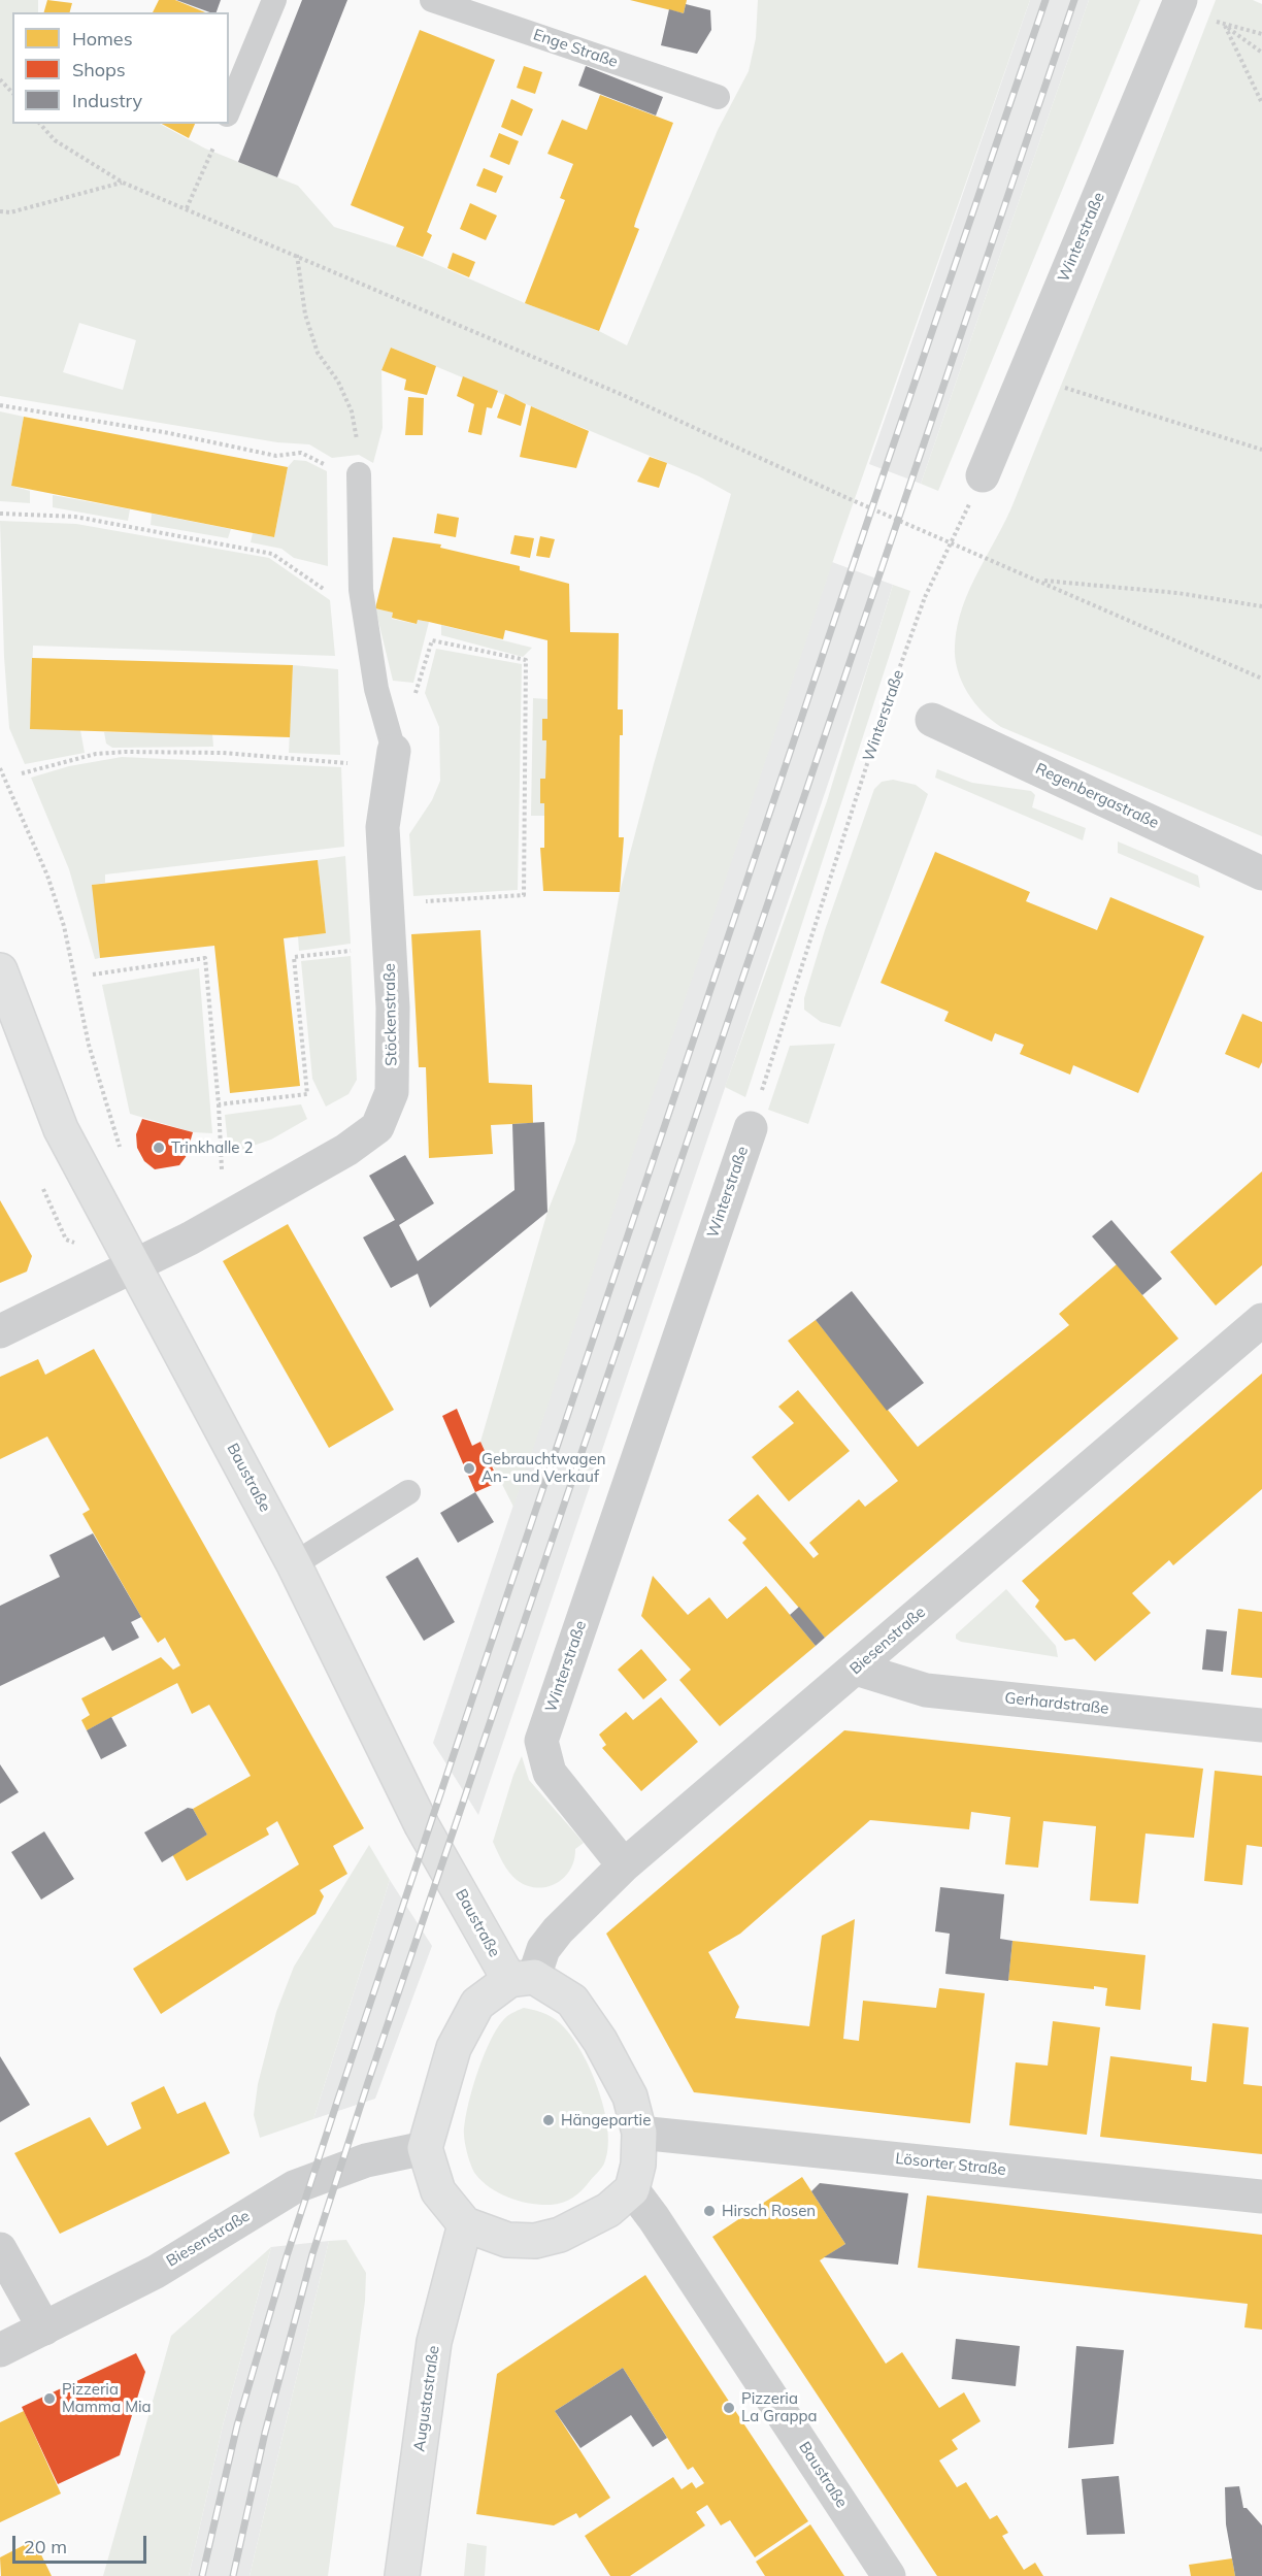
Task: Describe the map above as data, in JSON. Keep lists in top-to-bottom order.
{
  "streets": {
    "main road": ["Baustraße", "Augustastraße"],
    "street": [
      "Winterstraße",
      "Regenbergastraße",
      "Stöckenstraße",
      "Biesenstraße",
      "Gerhardstraße",
      "Lösorter Straße"
    ],
    "lane": ["Enge Straße"]
  },
  "crossings": [
    ["Winterstraße", "Biesenstraße"],
    ["Stöckenstraße", "Baustraße"],
    ["Baustraße", "Biesenstraße"],
    ["Baustraße", "Lösorter Straße"],
    ["Biesenstraße", "Gerhardstraße"]
  ],
  "places": [
    "Trinkhalle 2",
    "Gebrauchtwagen An- und Verkauf",
    "Hängepartie",
    "Hirsch Rosen",
    "Pizzeria Mamma Mia",
    "Pizzeria La Grappa"
  ],
  "legend": ["Homes", "Shops", "Industry"],
  "scale_bar": "20 m"
}
